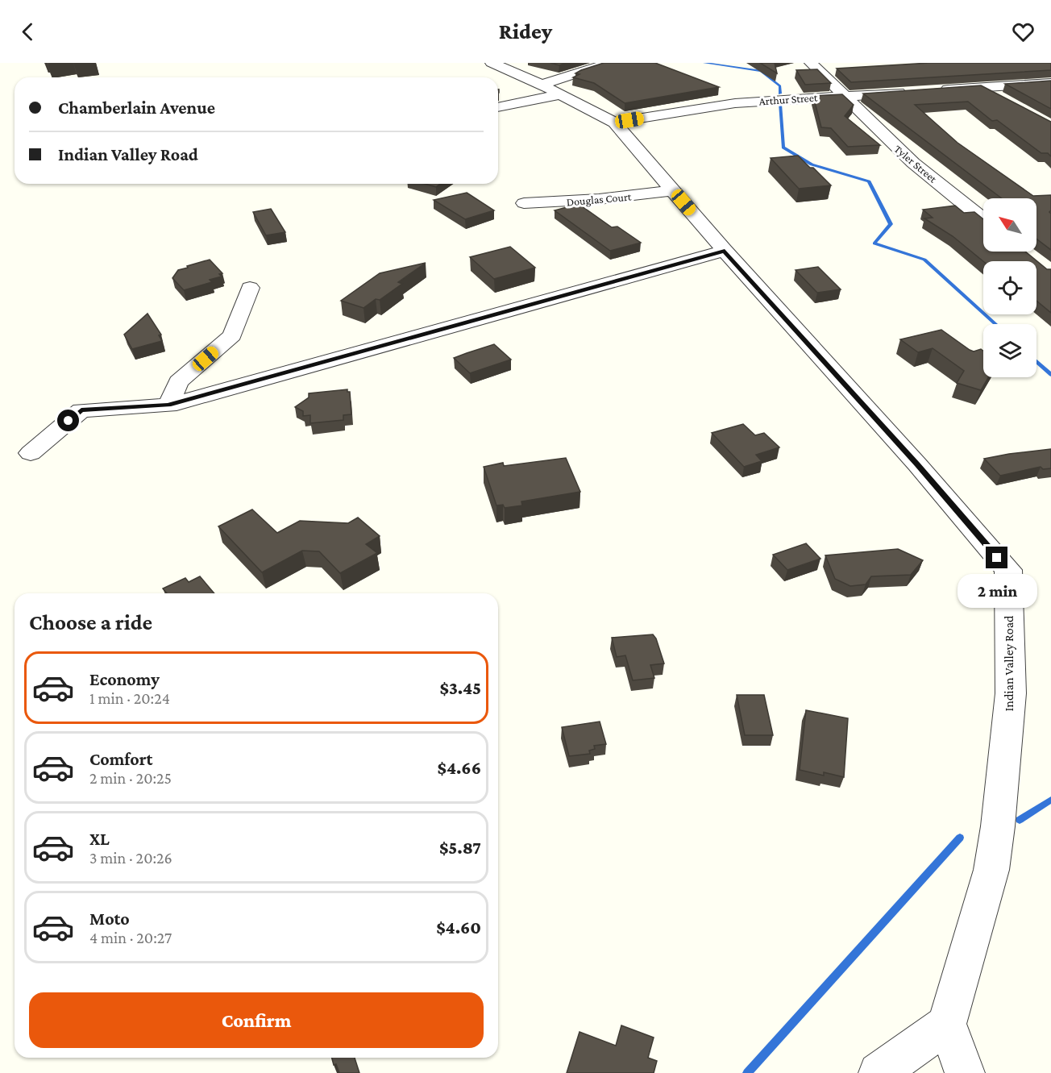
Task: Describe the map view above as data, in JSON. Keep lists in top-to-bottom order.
{
  "streets": {
    "street": [
      "Arthur Street",
      "Tyler Street",
      "Douglas Court",
      "Indian Valley Road"
    ]
  },
  "crossings": [
    ["Arthur Street", "Tyler Street"],
    ["Arthur Street", "Indian Valley Road"],
    ["Douglas Court", "Indian Valley Road"]
  ],
  "north": "top left",
  "page": {
    "header": "Ridey",
    "banner": ["Chamberlain Avenue", "Indian Valley Road"],
    "bubble": "2 min",
    "heading": "Choose a ride",
    "list": [
      {
        "name": "Economy",
        "note": "1 min · 20:24",
        "value": "$3.45"
      },
      {
        "name": "Comfort",
        "note": "2 min · 20:25",
        "value": "$4.66"
      },
      {
        "name": "XL",
        "note": "3 min · 20:26",
        "value": "$5.87"
      },
      {
        "name": "Moto",
        "note": "4 min · 20:27",
        "value": "$4.60"
      }
    ],
    "buttons": "Confirm"
  }
}
